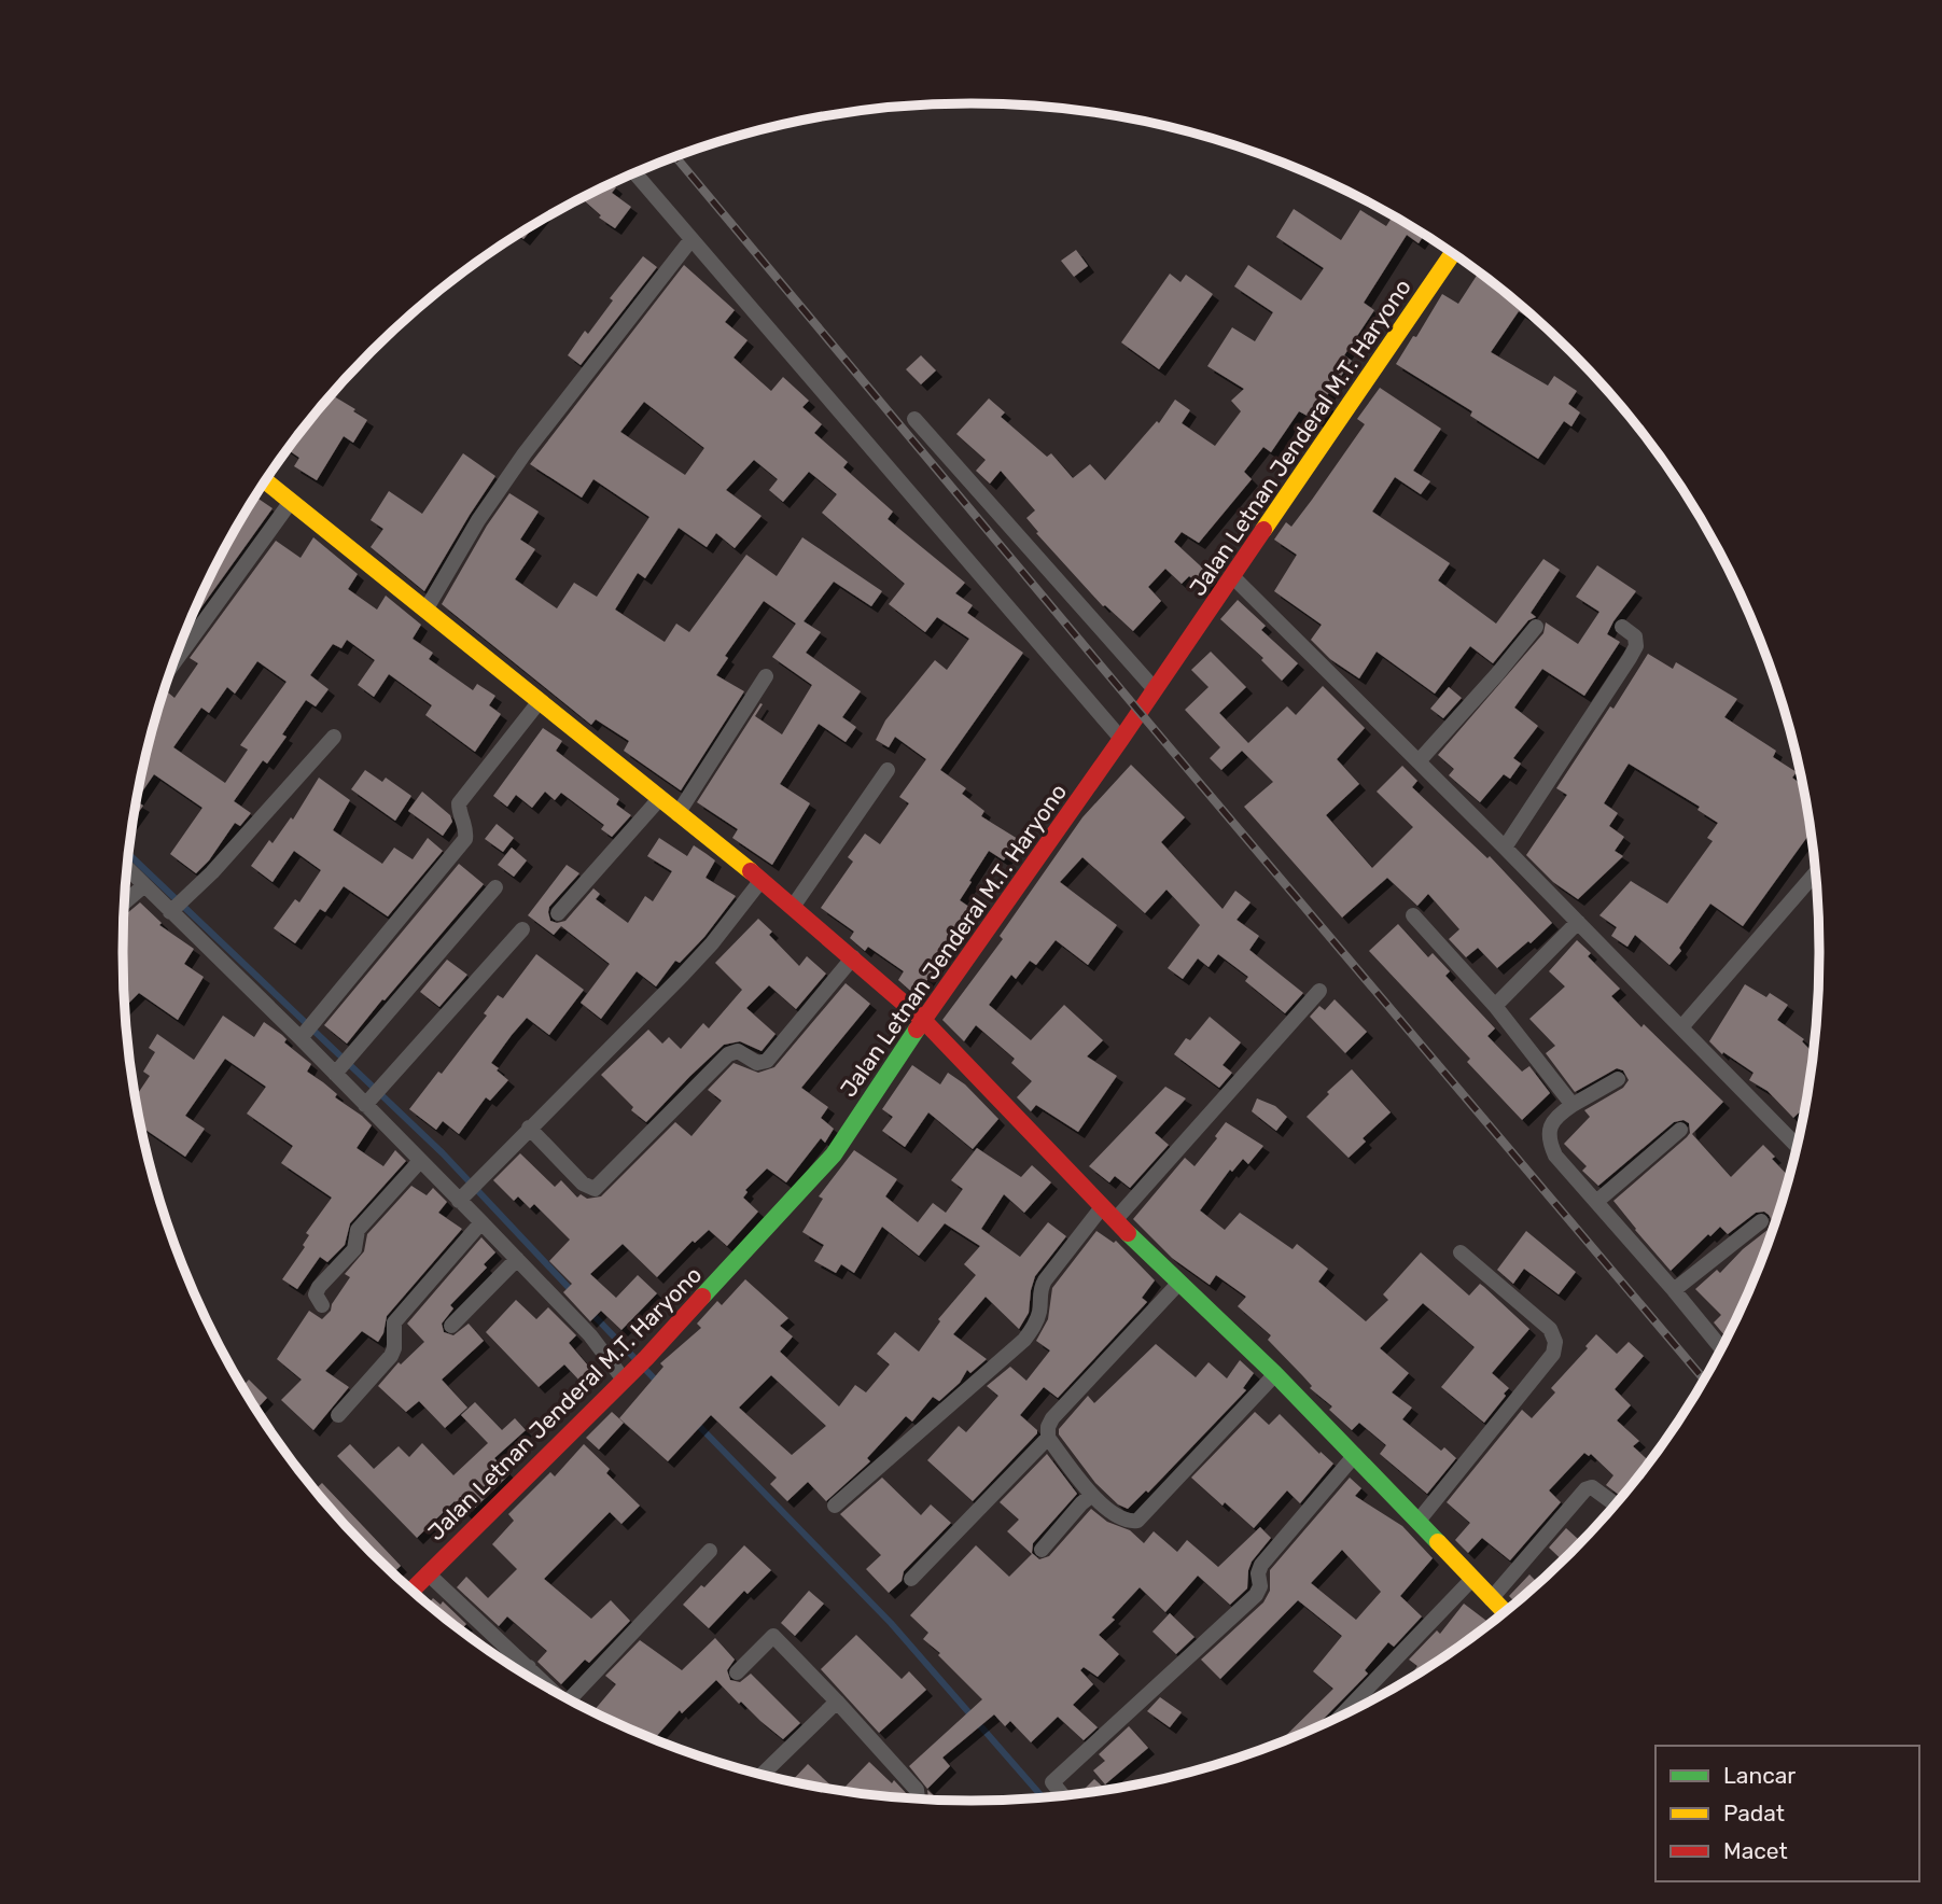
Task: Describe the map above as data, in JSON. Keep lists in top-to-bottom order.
{
  "streets": {
    "street": ["Jalan Letnan Jenderal M.T. Haryono"]
  },
  "legend": ["Lancar", "Padat", "Macet"]
}
